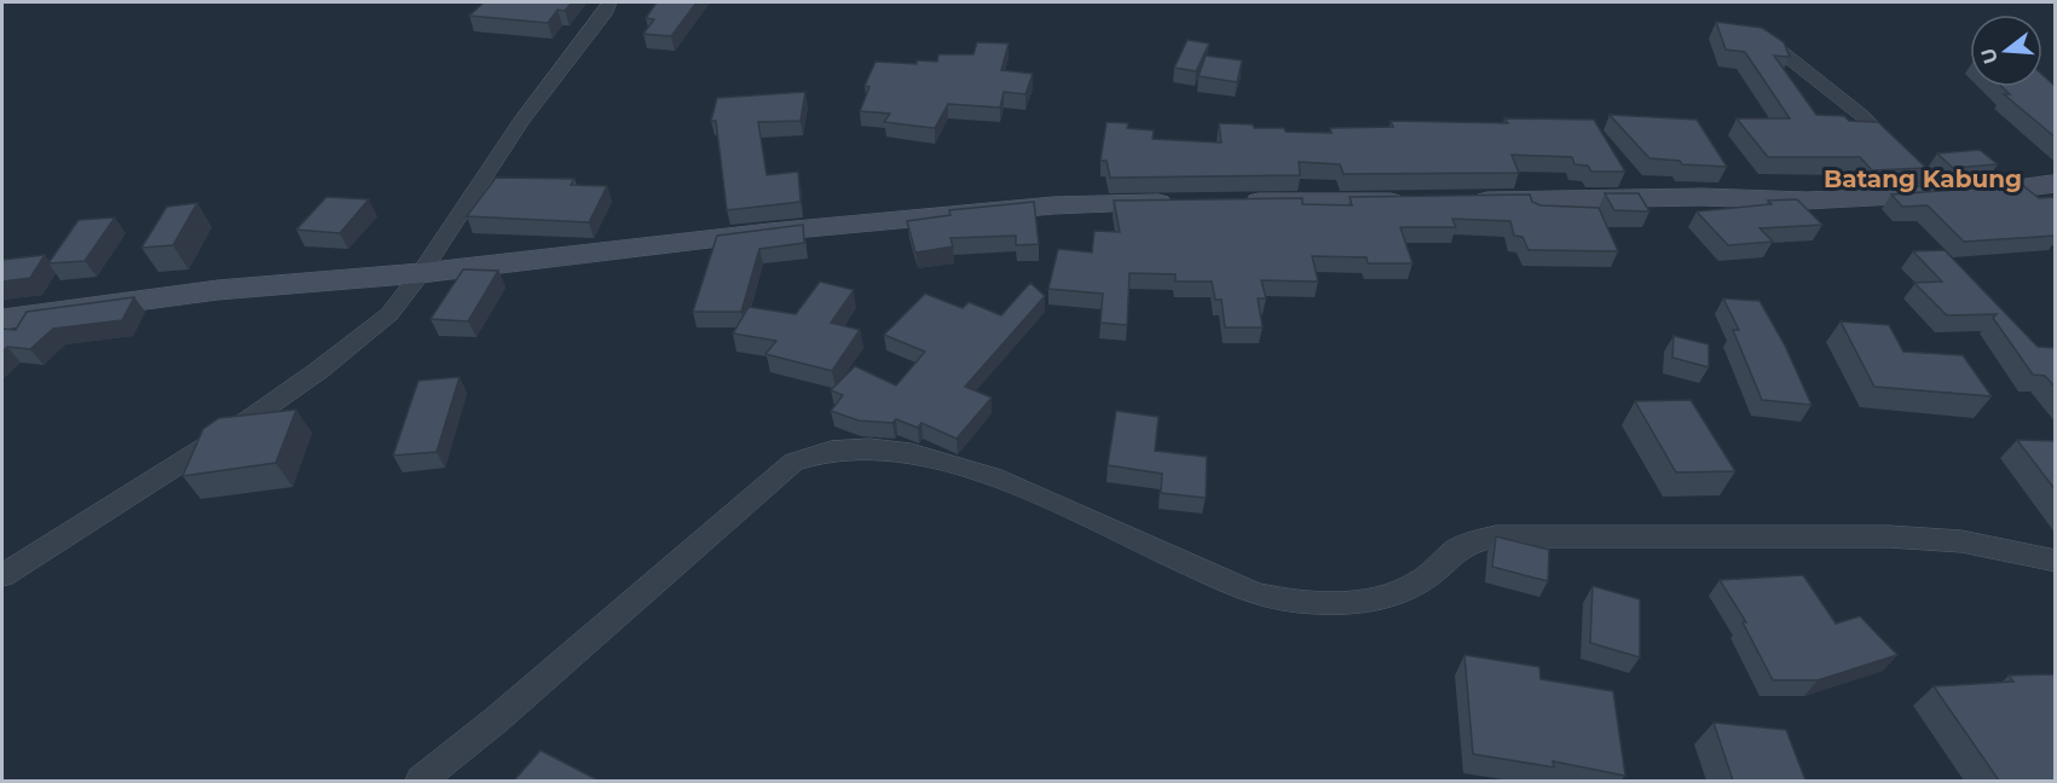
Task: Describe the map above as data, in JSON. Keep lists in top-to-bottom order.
{
  "districts": ["Batang Kabung"],
  "north": "left"
}
